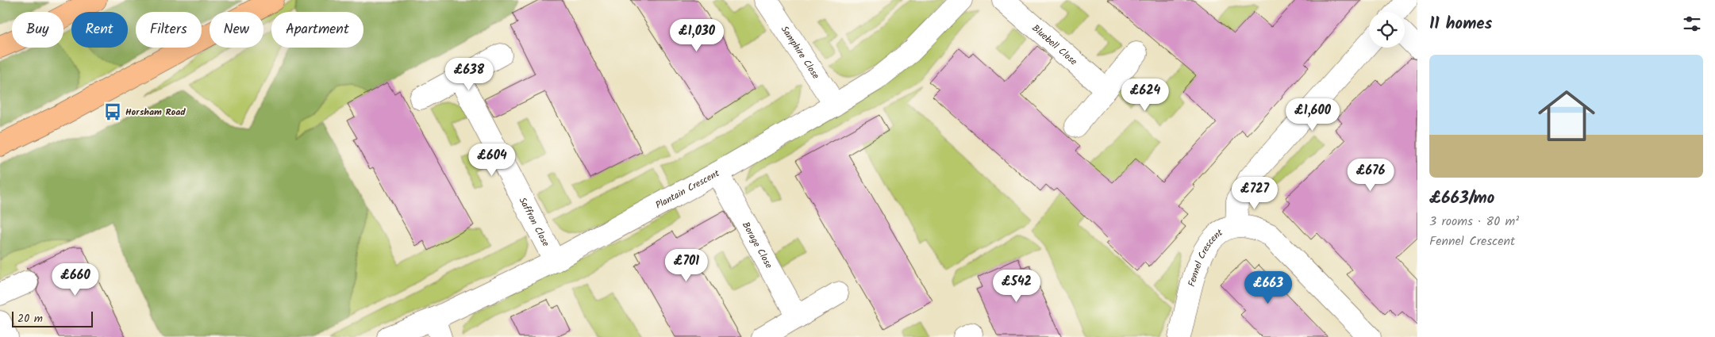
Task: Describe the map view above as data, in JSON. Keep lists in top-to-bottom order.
{
  "streets": {
    "street": [
      "Bluebell Close",
      "Samphire Close",
      "Plantain Crescent",
      "Saffron Close",
      "Borage Close",
      "Fennel Crescent"
    ]
  },
  "crossings": [
    ["Samphire Close", "Plantain Crescent"],
    ["Plantain Crescent", "Saffron Close"],
    ["Plantain Crescent", "Borage Close"]
  ],
  "places": {
    "bus stop": ["Horsham Road"]
  },
  "scale_bar": "20 m",
  "page": {
    "heading": "11 homes",
    "chip": [
      "Buy",
      "Rent",
      "Filters",
      "New",
      "Apartment"
    ],
    "price": [
      "£1,030",
      "£638",
      "£624",
      "£1,600",
      "£604",
      "£676",
      "£727",
      "£701",
      "£660",
      "£542",
      "£663"
    ],
    "list": [
      {
        "name": "£663/mo",
        "note": "3 rooms · 80 m² · Fennel Crescent"
      }
    ],
    "scale": "20 m"
  }
}
